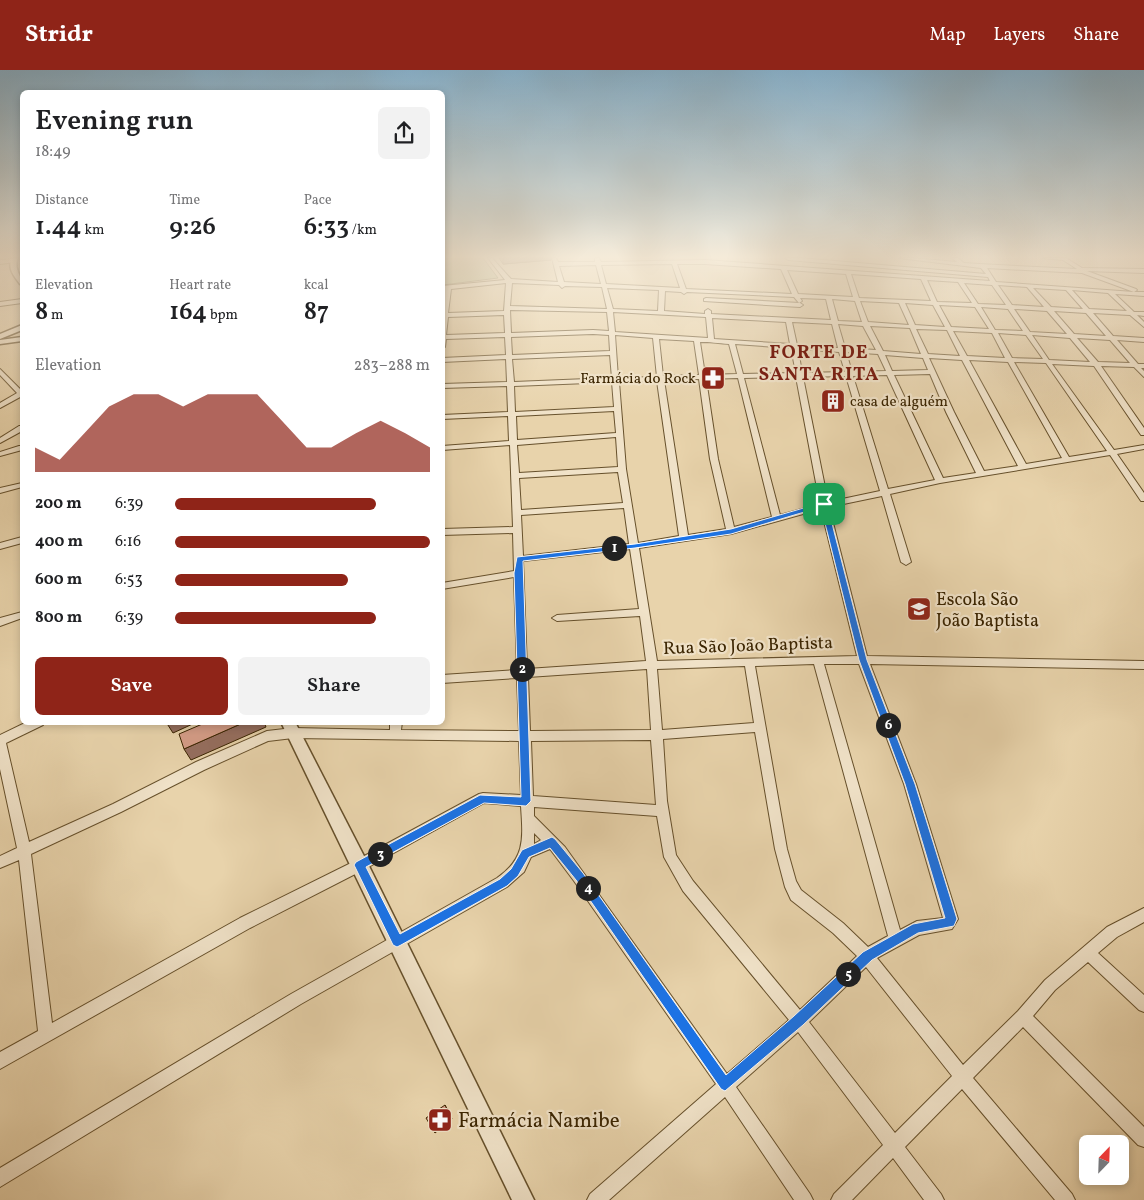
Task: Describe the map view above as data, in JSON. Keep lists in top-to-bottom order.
{
  "streets": {
    "street": ["Rua São João Baptista"]
  },
  "districts": ["FORTE DE SANTA RITA"],
  "places": {
    "pharmacy": ["Farmácia do Rock", "Farmácia Namibe"],
    "building": ["casa de alguém"],
    "school or university": ["Escola São João Baptista"]
  },
  "north": "top right",
  "page": {
    "header": "Stridr",
    "nav": ["Map", "Layers", "Share"],
    "heading": ["Evening run", "18:49"],
    "stats": [
      ["Distance", "1.44 km"],
      ["Time", "9:26"],
      ["Pace", "6:33 /km"],
      ["Elevation", "8 m"],
      ["Heart rate", "164 bpm"],
      ["kcal", "87"]
    ],
    "chart": ["Elevation", "283–288 m"],
    "list": [
      {
        "name": "200 m",
        "note": "6:39"
      },
      {
        "name": "400 m",
        "note": "6:16"
      },
      {
        "name": "600 m",
        "note": "6:53"
      },
      {
        "name": "800 m",
        "note": "6:39"
      }
    ],
    "pins": [
      "1",
      "2",
      "6",
      "3",
      "4",
      "5"
    ],
    "buttons": ["Save", "Share"]
  }
}
